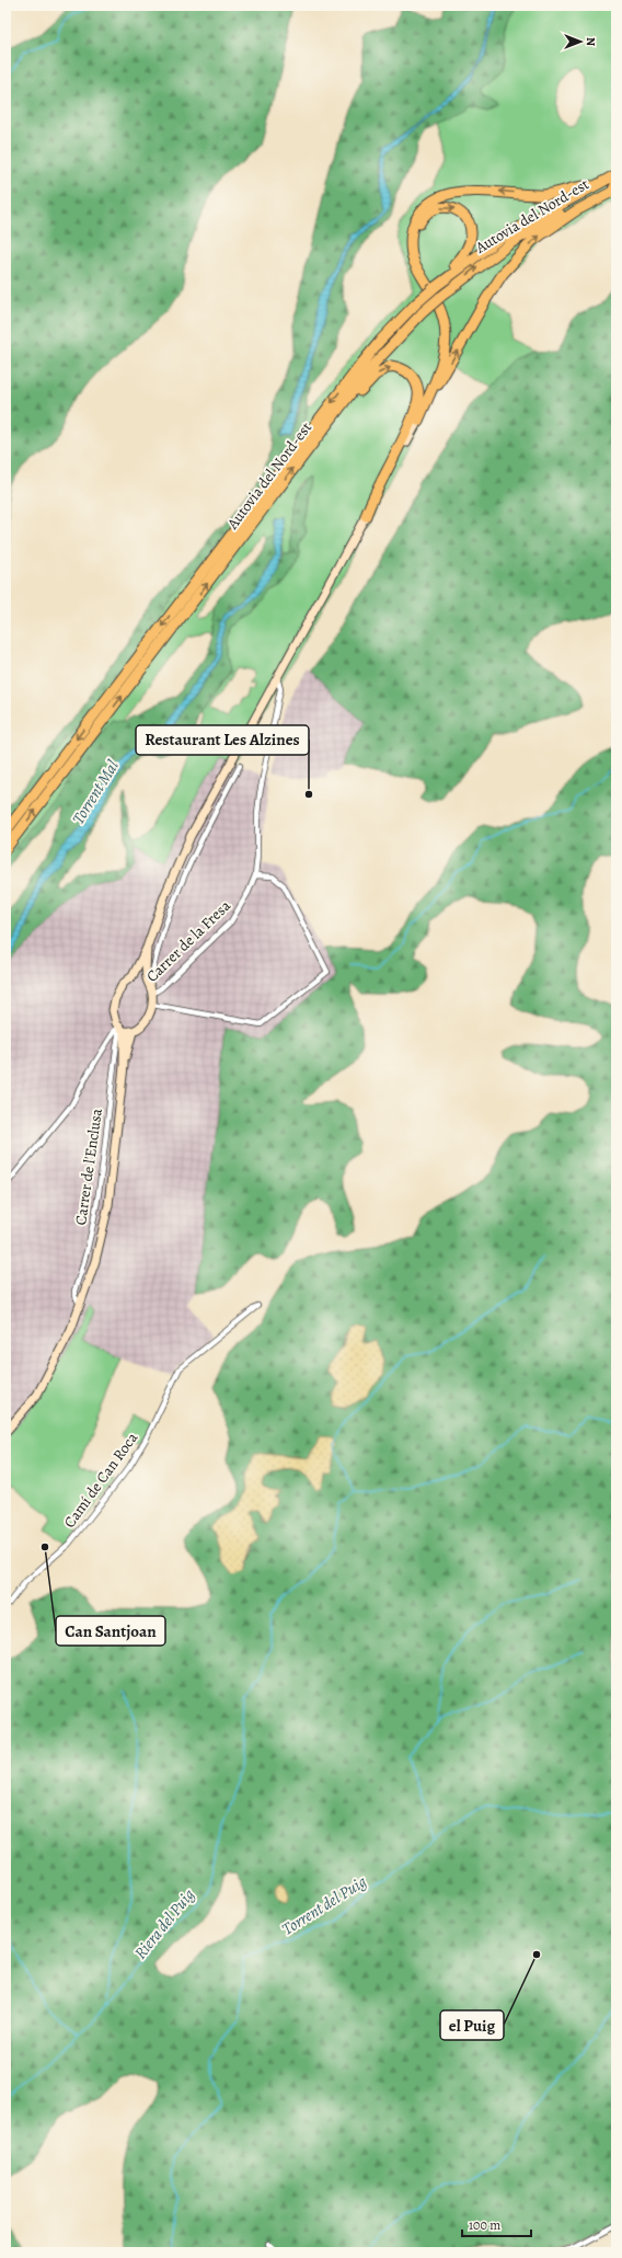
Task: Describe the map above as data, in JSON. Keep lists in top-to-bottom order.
{
  "streets": {
    "highway": ["Autovia del Nord-est"],
    "street": ["Carrer de la Fresa", "Carrer de l'Enclusa", "Camí de Can Roca"]
  },
  "crossings": [
    ["Carrer de la Fresa", "Carrer de l'Enclusa"]
  ],
  "water": ["Torrent Mal", "Torrent del Puig", "Riera del Puig"],
  "places": ["Restaurant Les Alzines", "Can Santjoan", "el Puig"],
  "scale_bar": "100 m",
  "north": "right"
}
